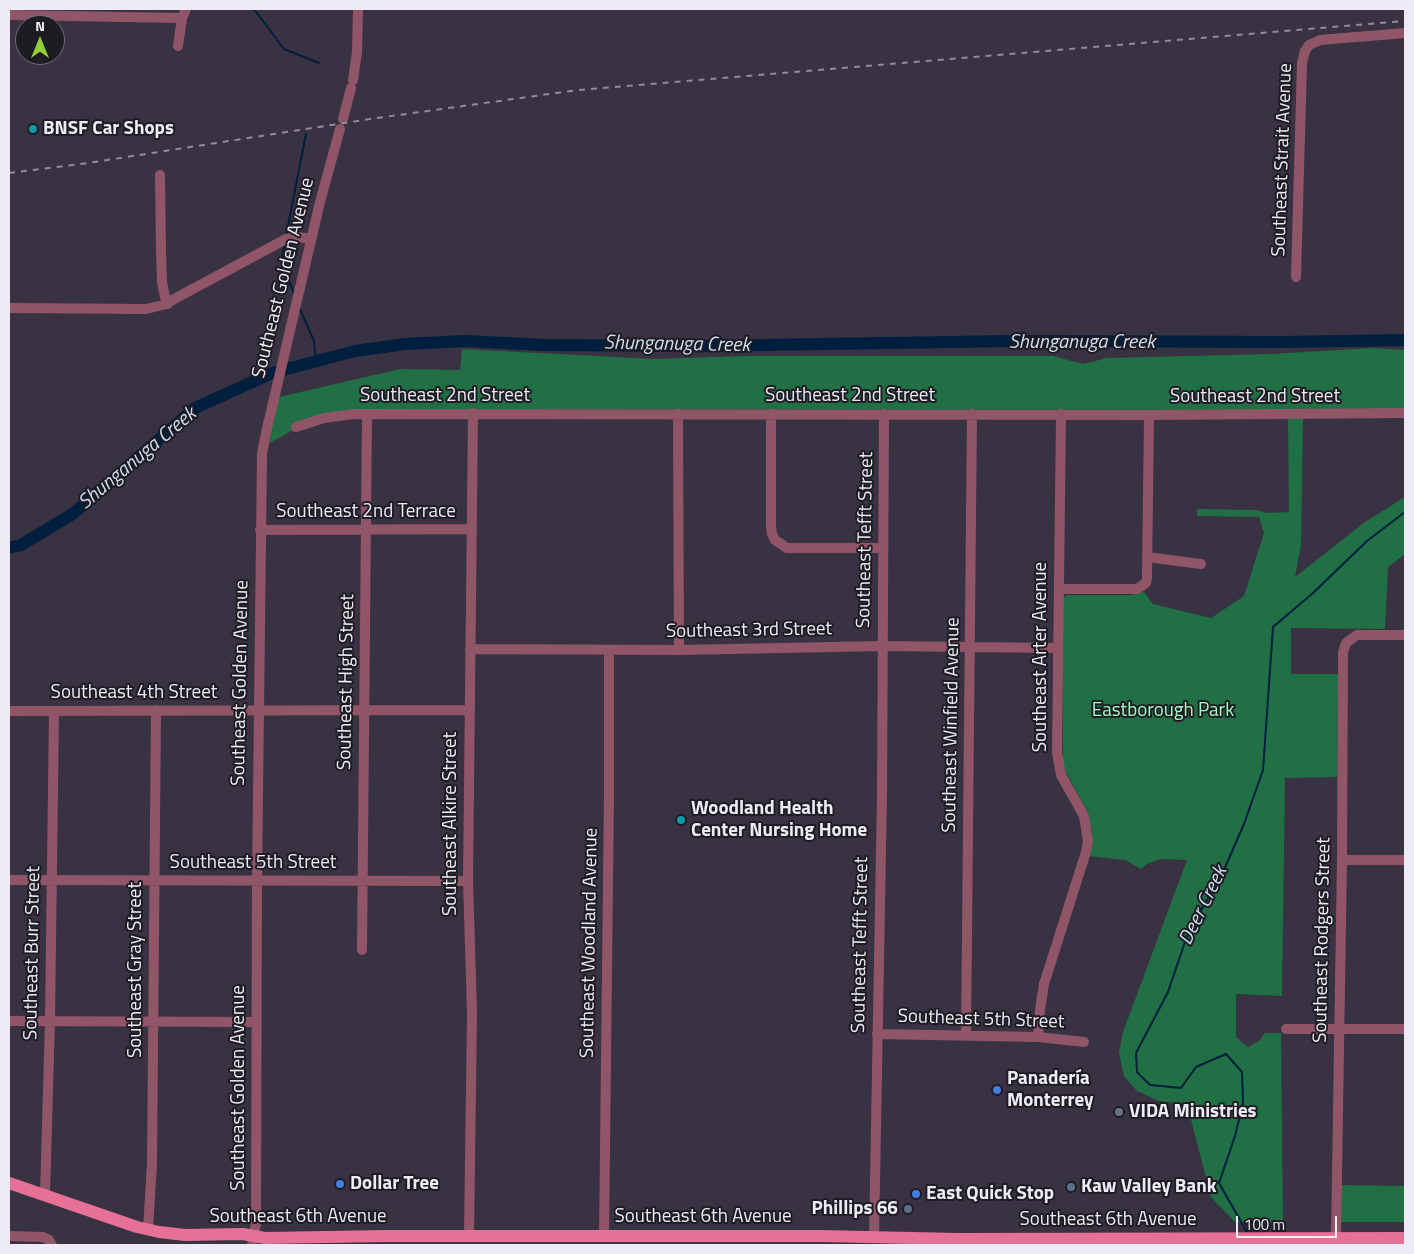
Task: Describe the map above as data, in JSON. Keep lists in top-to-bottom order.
{
  "streets": {
    "main road": ["Southeast 6th Avenue"],
    "street": [
      "Southeast Strait Avenue",
      "Southeast Golden Avenue",
      "Southeast 2nd Street",
      "Southeast 2nd Terrace",
      "Southeast Tefft Street",
      "Southeast 3rd Street",
      "Southeast Arter Avenue",
      "Southeast High Street",
      "Southeast 4th Street",
      "Southeast Winfield Avenue",
      "Southeast Alkire Street",
      "Southeast 5th Street",
      "Southeast Rodgers Street",
      "Southeast Woodland Avenue",
      "Southeast Burr Street",
      "Southeast Gray Street"
    ]
  },
  "crossings": [
    ["Southeast Golden Avenue", "Southeast 2nd Terrace"],
    ["Southeast Golden Avenue", "Southeast 4th Street"],
    ["Southeast Golden Avenue", "Southeast 5th Street"],
    ["Southeast Golden Avenue", "Southeast 6th Avenue"],
    ["Southeast 2nd Street", "Southeast Tefft Street"],
    ["Southeast 2nd Street", "Southeast Arter Avenue"],
    ["Southeast 2nd Street", "Southeast High Street"],
    ["Southeast 2nd Street", "Southeast Winfield Avenue"],
    ["Southeast 2nd Street", "Southeast Alkire Street"],
    ["Southeast 2nd Terrace", "Southeast High Street"],
    ["Southeast 2nd Terrace", "Southeast Alkire Street"],
    ["Southeast Tefft Street", "Southeast 3rd Street"],
    ["Southeast Tefft Street", "Southeast 5th Street"],
    ["Southeast Tefft Street", "Southeast 6th Avenue"],
    ["Southeast 3rd Street", "Southeast Arter Avenue"],
    ["Southeast 3rd Street", "Southeast Winfield Avenue"],
    ["Southeast 3rd Street", "Southeast Alkire Street"],
    ["Southeast 3rd Street", "Southeast Woodland Avenue"],
    ["Southeast Arter Avenue", "Southeast 5th Street"],
    ["Southeast High Street", "Southeast 4th Street"],
    ["Southeast High Street", "Southeast 5th Street"],
    ["Southeast 4th Street", "Southeast Alkire Street"],
    ["Southeast 4th Street", "Southeast Burr Street"],
    ["Southeast 4th Street", "Southeast Gray Street"],
    ["Southeast Winfield Avenue", "Southeast 5th Street"],
    ["Southeast Alkire Street", "Southeast 5th Street"],
    ["Southeast Alkire Street", "Southeast 6th Avenue"],
    ["Southeast 5th Street", "Southeast Burr Street"],
    ["Southeast 5th Street", "Southeast Gray Street"],
    ["Southeast Rodgers Street", "Southeast 6th Avenue"],
    ["Southeast Woodland Avenue", "Southeast 6th Avenue"],
    ["Southeast Burr Street", "Southeast 6th Avenue"],
    ["Southeast Gray Street", "Southeast 6th Avenue"]
  ],
  "water": ["Shunganuga Creek", "Deer Creek"],
  "parks": ["Eastborough Park"],
  "places": [
    "BNSF Car Shops",
    "Woodland Health Center Nursing Home",
    "Panadería Monterrey",
    "VIDA Ministries",
    "Dollar Tree",
    "Kaw Valley Bank",
    "East Quick Stop",
    "Phillips 66"
  ],
  "scale_bar": "100 m",
  "north": "top"
}
